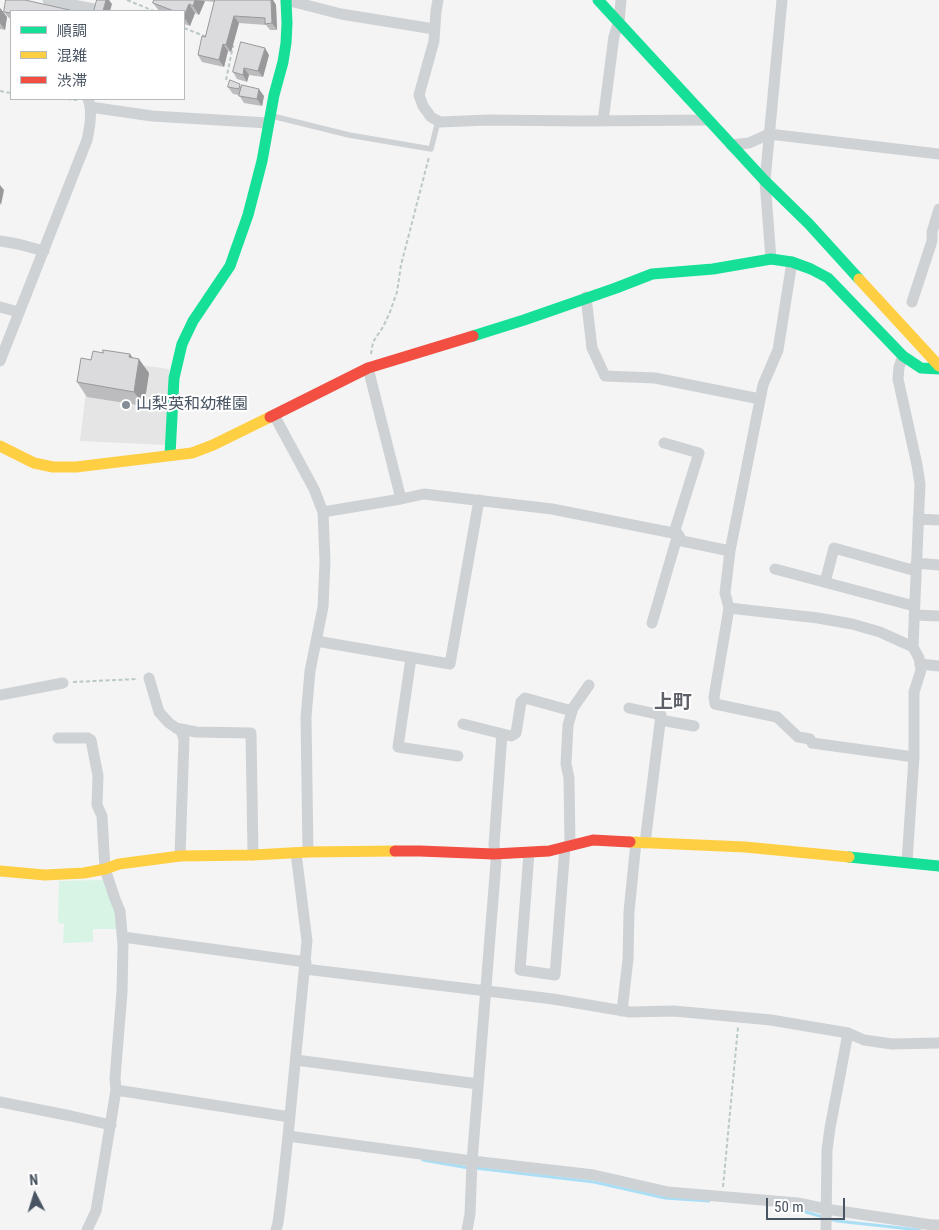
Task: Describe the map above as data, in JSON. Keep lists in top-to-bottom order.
{
  "districts": ["上町"],
  "places": ["山梨英和幼稚園"],
  "legend": ["順調", "混雑", "渋滞"],
  "scale_bar": "50 m",
  "north": "top"
}
